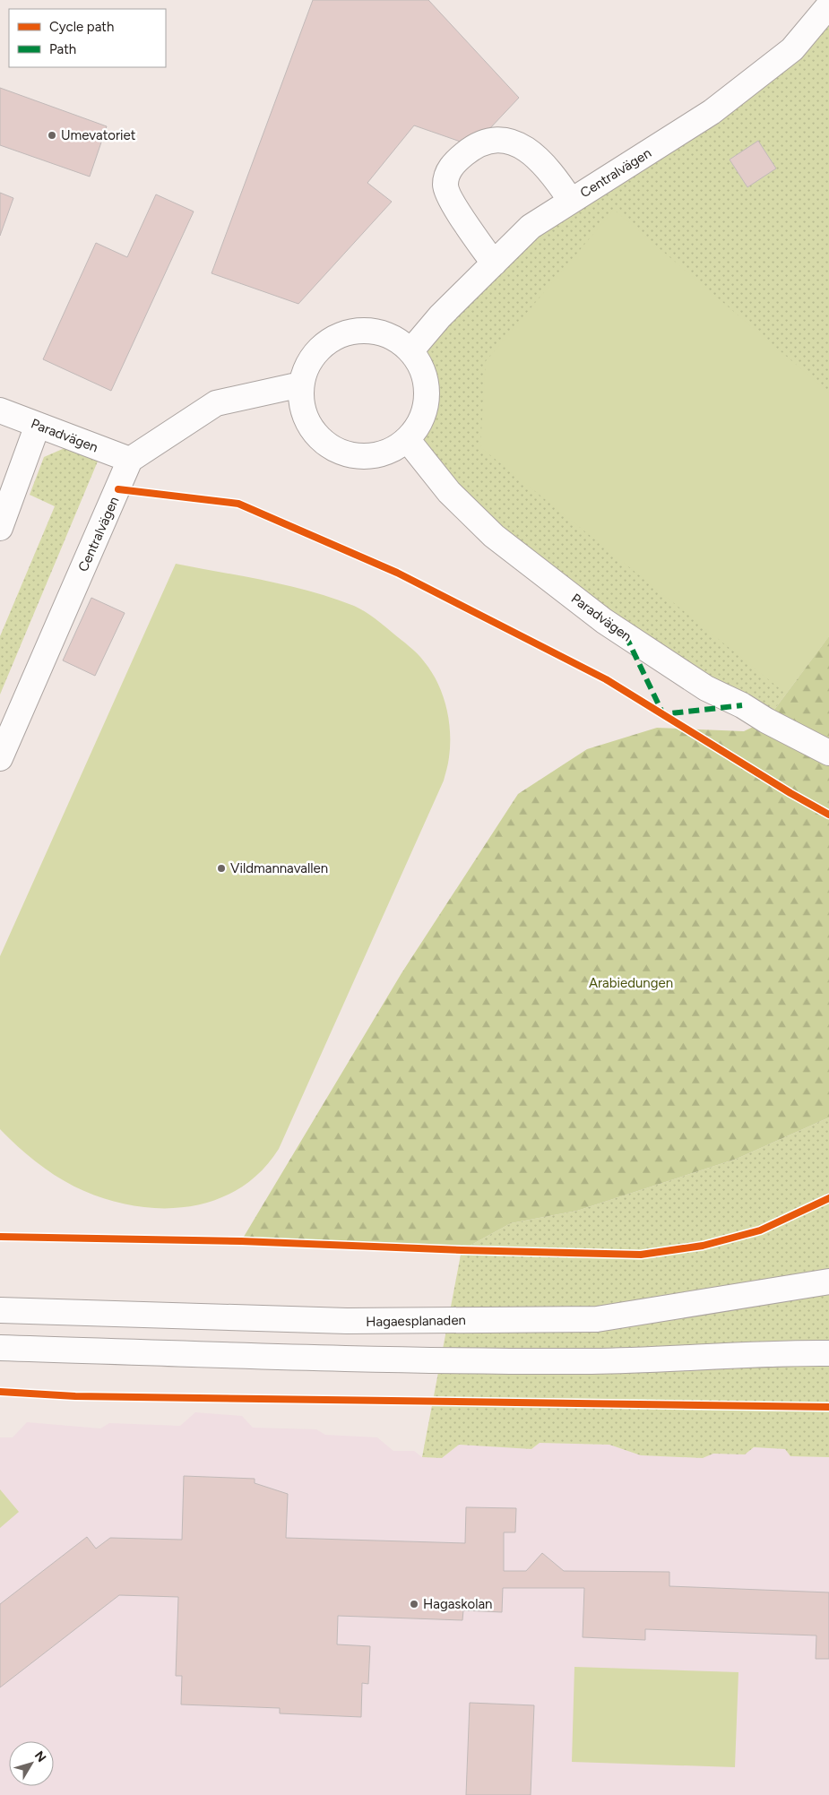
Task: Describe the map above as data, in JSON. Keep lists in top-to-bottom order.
{
  "streets": {
    "main road": ["Centralvägen", "Paradvägen", "Hagaesplanaden"]
  },
  "crossings": [
    ["Centralvägen", "Paradvägen"]
  ],
  "parks": ["Arabiedungen"],
  "places": ["Umevatoriet", "Vildmannavallen", "Hagaskolan"],
  "legend": ["Cycle path", "Path"],
  "north": "top right"
}
